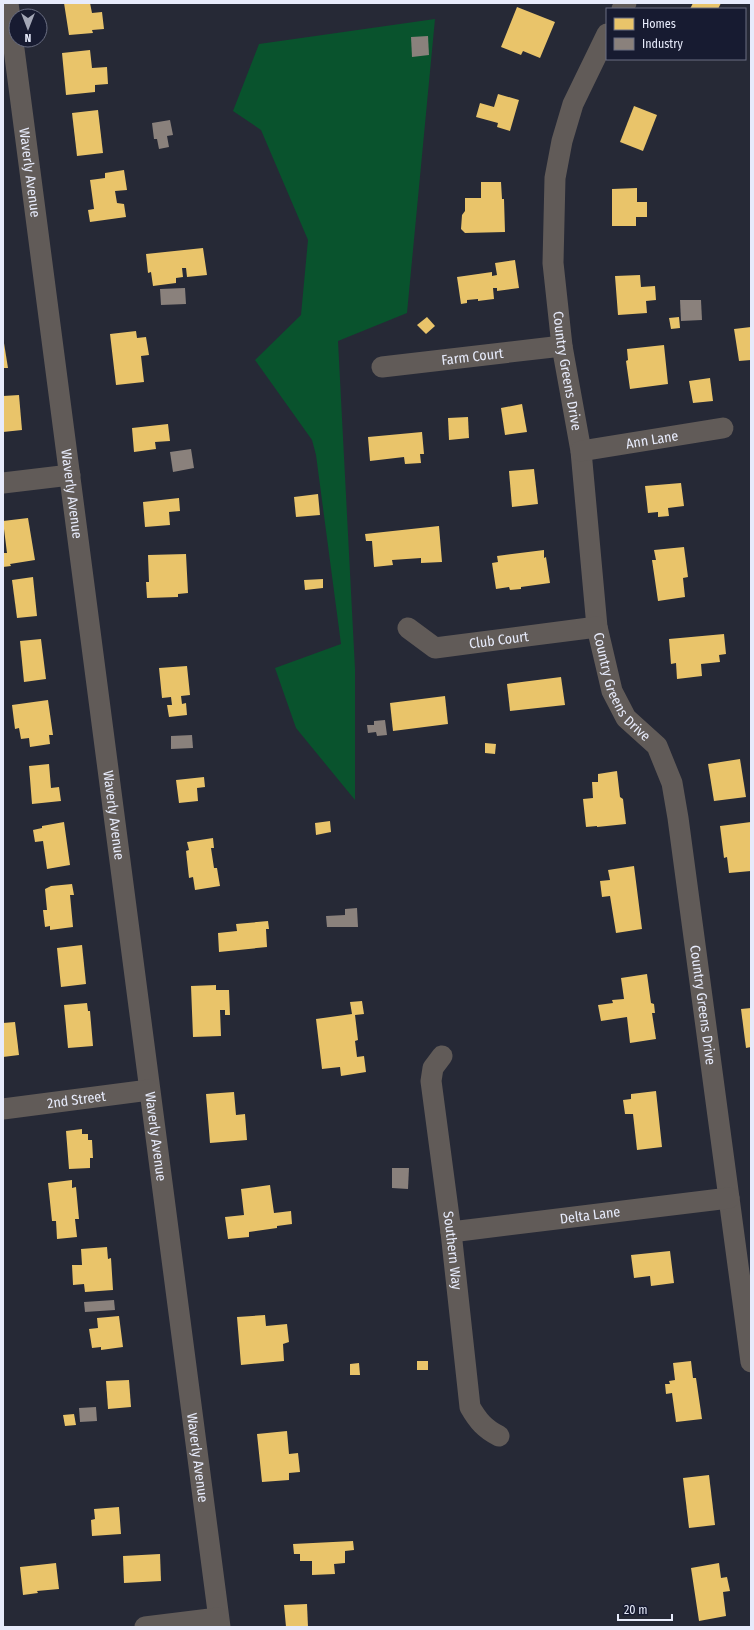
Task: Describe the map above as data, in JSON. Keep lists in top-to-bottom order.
{
  "streets": {
    "street": [
      "Waverly Avenue",
      "Farm Court",
      "Country Greens Drive",
      "Ann Lane",
      "Club Court",
      "2nd Street",
      "Delta Lane",
      "Southern Way"
    ]
  },
  "crossings": [
    ["Waverly Avenue", "2nd Street"],
    ["Farm Court", "Country Greens Drive"],
    ["Country Greens Drive", "Ann Lane"],
    ["Country Greens Drive", "Club Court"],
    ["Country Greens Drive", "Delta Lane"],
    ["Delta Lane", "Southern Way"]
  ],
  "legend": ["Homes", "Industry"],
  "scale_bar": "20 m",
  "north": "bottom"
}
